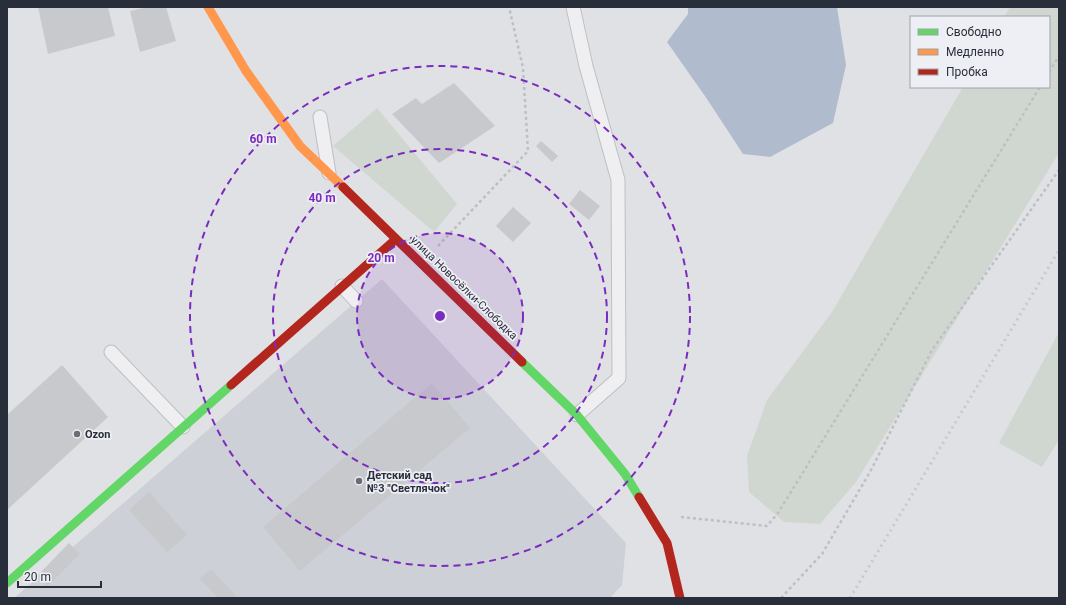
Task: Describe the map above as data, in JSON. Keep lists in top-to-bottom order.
{
  "streets": {
    "main road": ["улица Новосёлки-Слободка"]
  },
  "places": ["Ozon", "Детский сад №3 \"Светлячок\""],
  "legend": ["Свободно", "Медленно", "Пробка"],
  "scale_bar": "20 m",
  "rings": ["60 m", "40 m", "20 m"]
}
